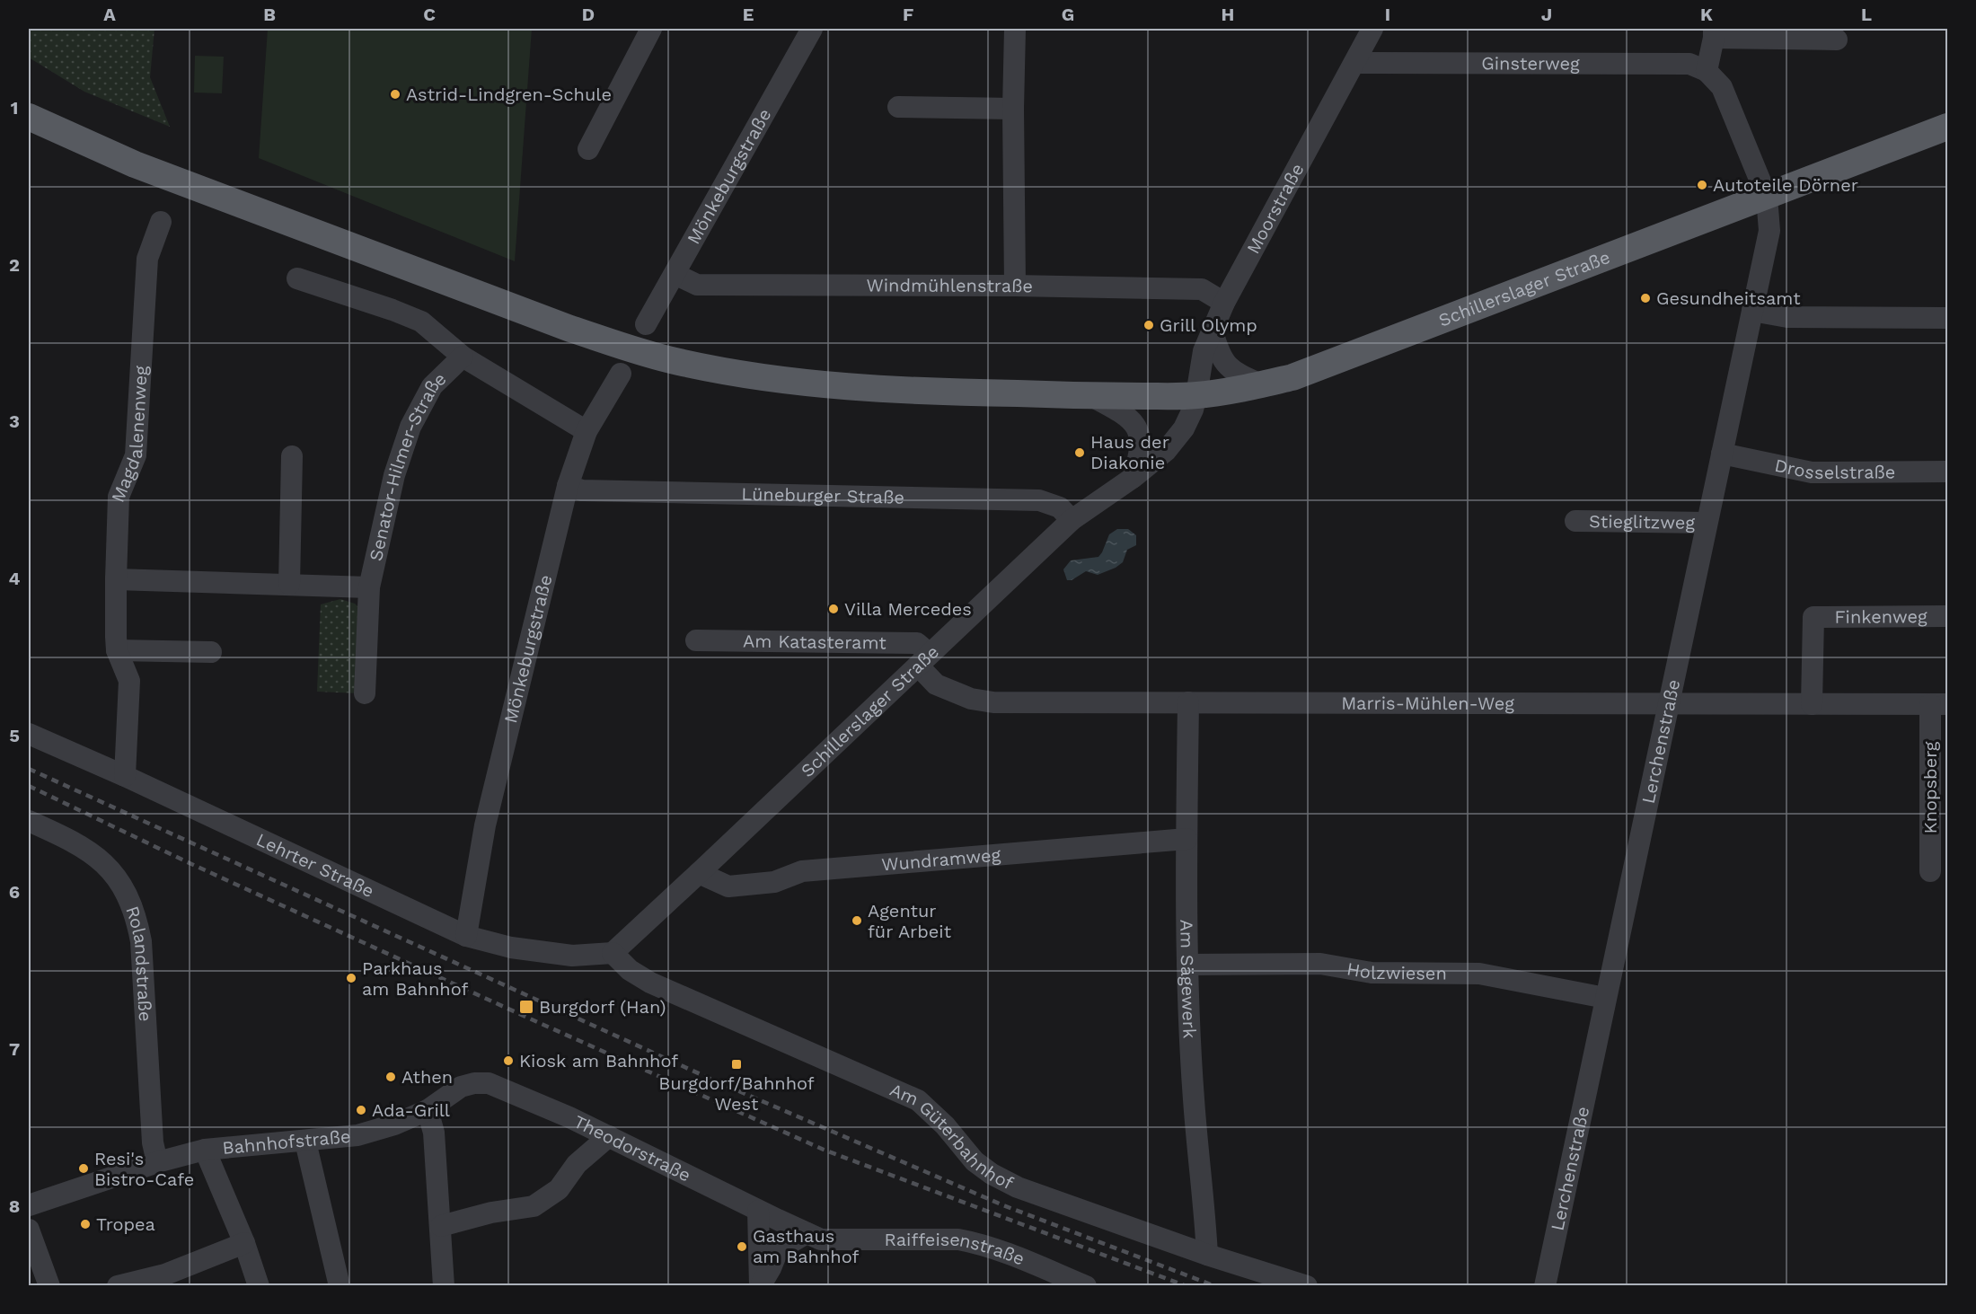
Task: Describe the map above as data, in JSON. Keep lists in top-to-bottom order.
{
  "streets": {
    "main road": ["Schillerslager Straße"],
    "street": [
      "Ginsterweg",
      "Mönkeburgstraße",
      "Moorstraße",
      "Windmühlenstraße",
      "Magdalenenweg",
      "Drosselstraße",
      "Senator-Hilmer-Straße",
      "Lüneburger Straße",
      "Stieglitzweg",
      "Finkenweg",
      "Am Katasteramt",
      "Marris-Mühlen-Weg",
      "Lerchenstraße",
      "Knopsberg",
      "Wundramweg",
      "Lehrter Straße",
      "Rolandstraße",
      "Holzwiesen",
      "Am Sägewerk",
      "Am Güterbahnhof",
      "Bahnhofstraße",
      "Theodorstraße",
      "Raiffeisenstraße"
    ]
  },
  "crossings": [
    ["Ginsterweg", "Moorstraße"],
    ["Ginsterweg", "Lerchenstraße"],
    ["Mönkeburgstraße", "Windmühlenstraße"],
    ["Mönkeburgstraße", "Senator-Hilmer-Straße"],
    ["Mönkeburgstraße", "Lüneburger Straße"],
    ["Mönkeburgstraße", "Lehrter Straße"],
    ["Moorstraße", "Windmühlenstraße"],
    ["Moorstraße", "Schillerslager Straße"],
    ["Schillerslager Straße", "Lüneburger Straße"],
    ["Schillerslager Straße", "Am Katasteramt"],
    ["Schillerslager Straße", "Marris-Mühlen-Weg"],
    ["Schillerslager Straße", "Lerchenstraße"],
    ["Schillerslager Straße", "Wundramweg"],
    ["Schillerslager Straße", "Lehrter Straße"],
    ["Schillerslager Straße", "Am Güterbahnhof"],
    ["Magdalenenweg", "Senator-Hilmer-Straße"],
    ["Magdalenenweg", "Lehrter Straße"],
    ["Drosselstraße", "Lerchenstraße"],
    ["Stieglitzweg", "Lerchenstraße"],
    ["Finkenweg", "Marris-Mühlen-Weg"],
    ["Am Katasteramt", "Marris-Mühlen-Weg"],
    ["Marris-Mühlen-Weg", "Lerchenstraße"],
    ["Marris-Mühlen-Weg", "Knopsberg"],
    ["Marris-Mühlen-Weg", "Am Sägewerk"],
    ["Lerchenstraße", "Holzwiesen"],
    ["Wundramweg", "Am Sägewerk"],
    ["Lehrter Straße", "Am Güterbahnhof"],
    ["Rolandstraße", "Bahnhofstraße"],
    ["Holzwiesen", "Am Sägewerk"],
    ["Am Sägewerk", "Am Güterbahnhof"],
    ["Bahnhofstraße", "Theodorstraße"],
    ["Theodorstraße", "Raiffeisenstraße"]
  ],
  "places": {
    "other": [
      "Astrid-Lindgren-Schule",
      "Autoteile Dörner",
      "Gesundheitsamt",
      "Grill Olymp",
      "Haus der Diakonie",
      "Villa Mercedes",
      "Agentur für Arbeit",
      "Parkhaus am Bahnhof",
      "Kiosk am Bahnhof",
      "Athen",
      "Ada-Grill",
      "Resi's Bistro-Cafe",
      "Tropea",
      "Gasthaus am Bahnhof"
    ],
    "transit": ["Burgdorf (Han)", "Burgdorf/Bahnhof West"]
  },
  "grid": {
    "columns": [
      "A",
      "B",
      "C",
      "D",
      "E",
      "F",
      "G",
      "H",
      "I",
      "J",
      "K",
      "L"
    ],
    "rows": [
      "1",
      "2",
      "3",
      "4",
      "5",
      "6",
      "7",
      "8"
    ]
  }
}
